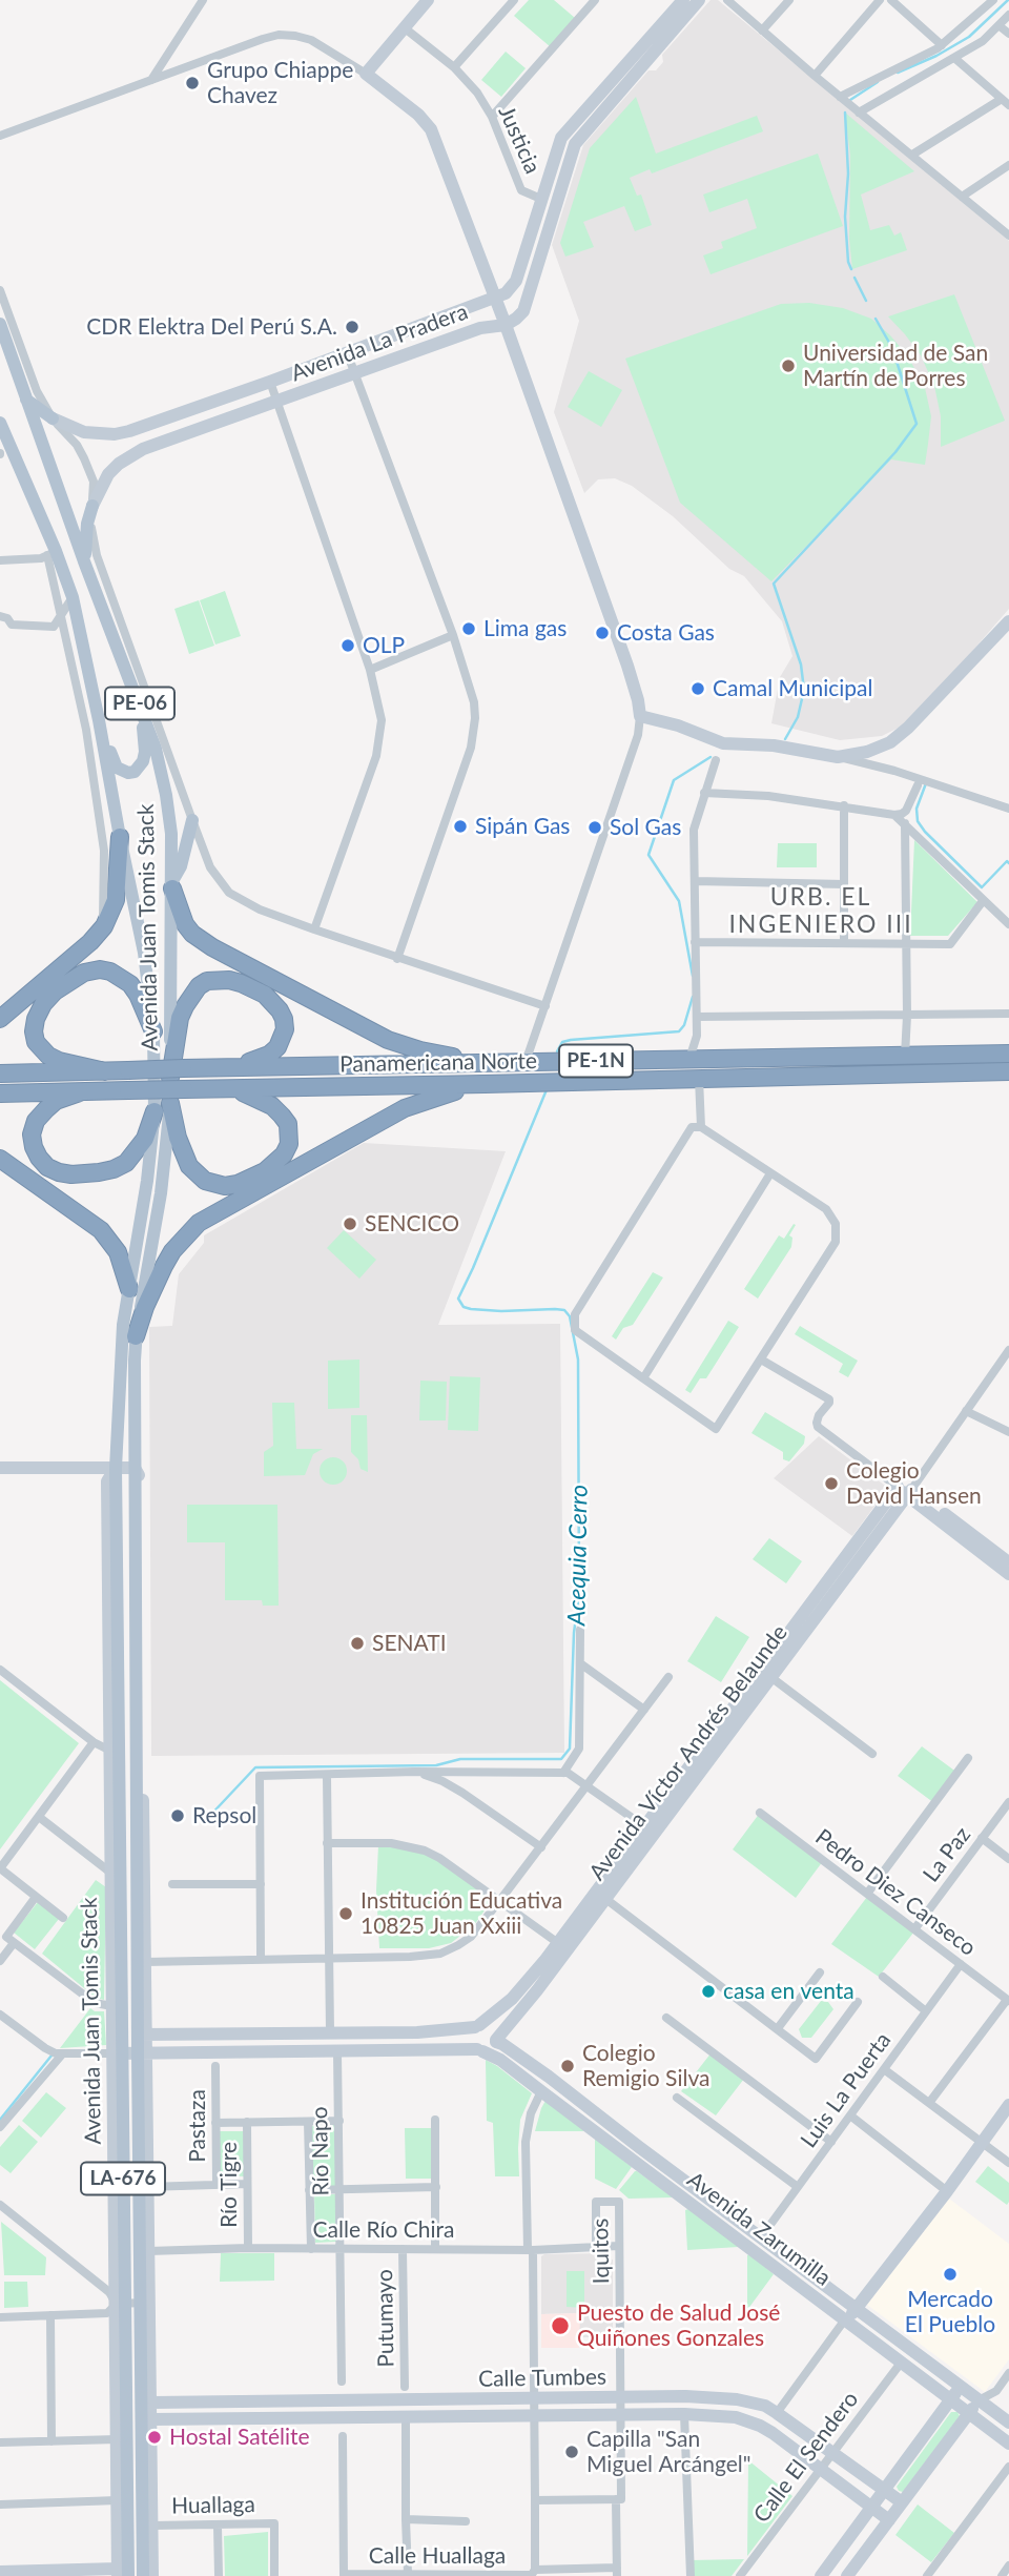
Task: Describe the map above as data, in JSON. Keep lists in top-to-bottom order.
{
  "streets": {
    "highway": ["PE-1N", "Panamericana Norte"],
    "main road": ["PE-06", "Avenida Juan Tomis Stack", "LA-676"],
    "street": [
      "Justicia",
      "Avenida La Pradera",
      "Avenida Víctor Andrés Belaunde",
      "La Paz",
      "Pedro Diez Canseco",
      "Luis La Puerta",
      "Pastaza",
      "Río Napo",
      "Río Tigre",
      "Avenida Zarumilla",
      "Calle Río Chira",
      "Iquitos",
      "Putumayo",
      "Calle Tumbes",
      "Calle El Sendero",
      "Huallaga",
      "Calle Huallaga"
    ]
  },
  "crossings": [
    ["Avenida La Pradera", "PE-06"],
    ["Avenida La Pradera", "Avenida Juan Tomis Stack"],
    ["PE-06", "Avenida Juan Tomis Stack"],
    ["Avenida Juan Tomis Stack", "Panamericana Norte"],
    ["Avenida Juan Tomis Stack", "Calle Río Chira"],
    ["Avenida Juan Tomis Stack", "Calle Tumbes"],
    ["Avenida Juan Tomis Stack", "Huallaga"],
    ["Avenida Víctor Andrés Belaunde", "Avenida Zarumilla"],
    ["La Paz", "Pedro Diez Canseco"],
    ["Pedro Diez Canseco", "Luis La Puerta"],
    ["Luis La Puerta", "Avenida Zarumilla"],
    ["Río Napo", "Calle Río Chira"],
    ["Río Tigre", "Calle Río Chira"],
    ["Avenida Zarumilla", "Calle El Sendero"],
    ["Calle Río Chira", "Iquitos"],
    ["Calle Río Chira", "Putumayo"],
    ["Iquitos", "Calle Tumbes"],
    ["Iquitos", "Calle Huallaga"],
    ["Calle Tumbes", "Calle El Sendero"]
  ],
  "districts": ["URB. EL INGENIERO III"],
  "water": ["Acequia Cerro"],
  "places": [
    "Grupo Chiappe Chavez",
    "CDR Elektra Del Perú S.A.",
    "Universidad de San Martín de Porres",
    "Lima gas",
    "Costa Gas",
    "OLP",
    "Camal Municipal",
    "Sipán Gas",
    "Sol Gas",
    "SENCICO",
    "Colegio David Hansen",
    "SENATI",
    "Repsol",
    "Institución Educativa 10825 Juan Xxiii",
    "casa en venta",
    "Colegio Remigio Silva",
    "Mercado El Pueblo",
    "Puesto de Salud José Quiñones Gonzales",
    "Hostal Satélite",
    "Capilla \"San Miguel Arcángel\""
  ]
}
